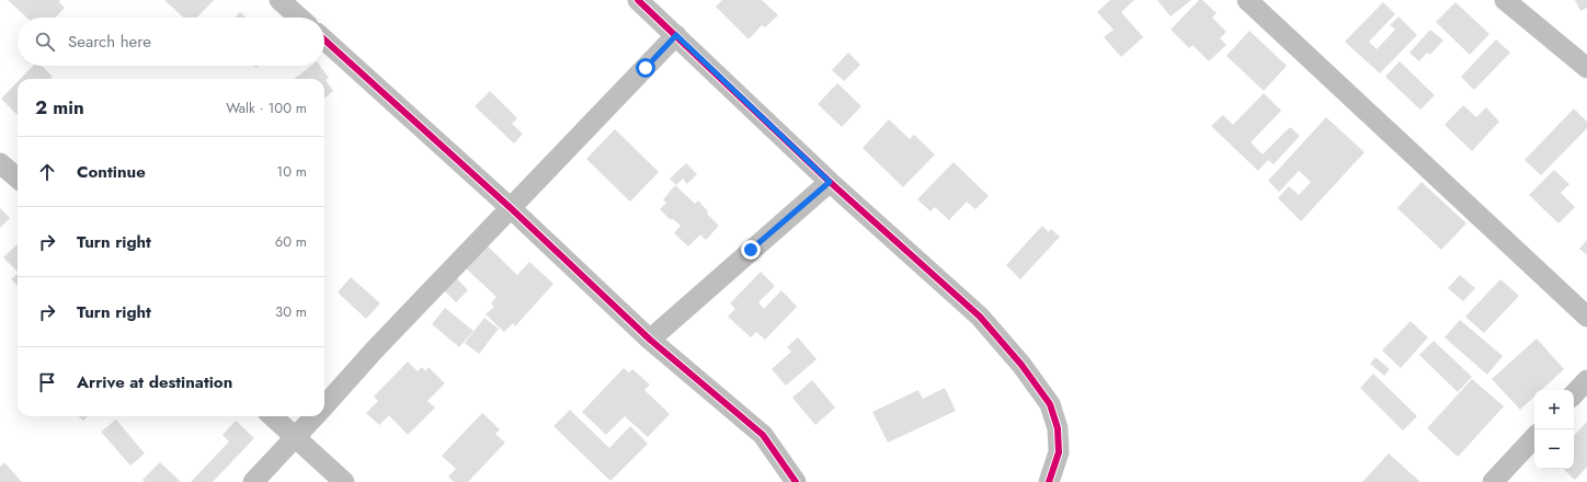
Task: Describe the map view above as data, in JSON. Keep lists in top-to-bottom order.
{
  "page": {
    "search": "Search here",
    "heading": ["2 min", "Walk · 100 m"],
    "list": [
      ["Continue", "10 m"],
      ["Turn right", "60 m"],
      ["Turn right", "30 m"],
      "Arrive at destination"
    ],
    "map_buttons": ["+", "−"]
  }
}
